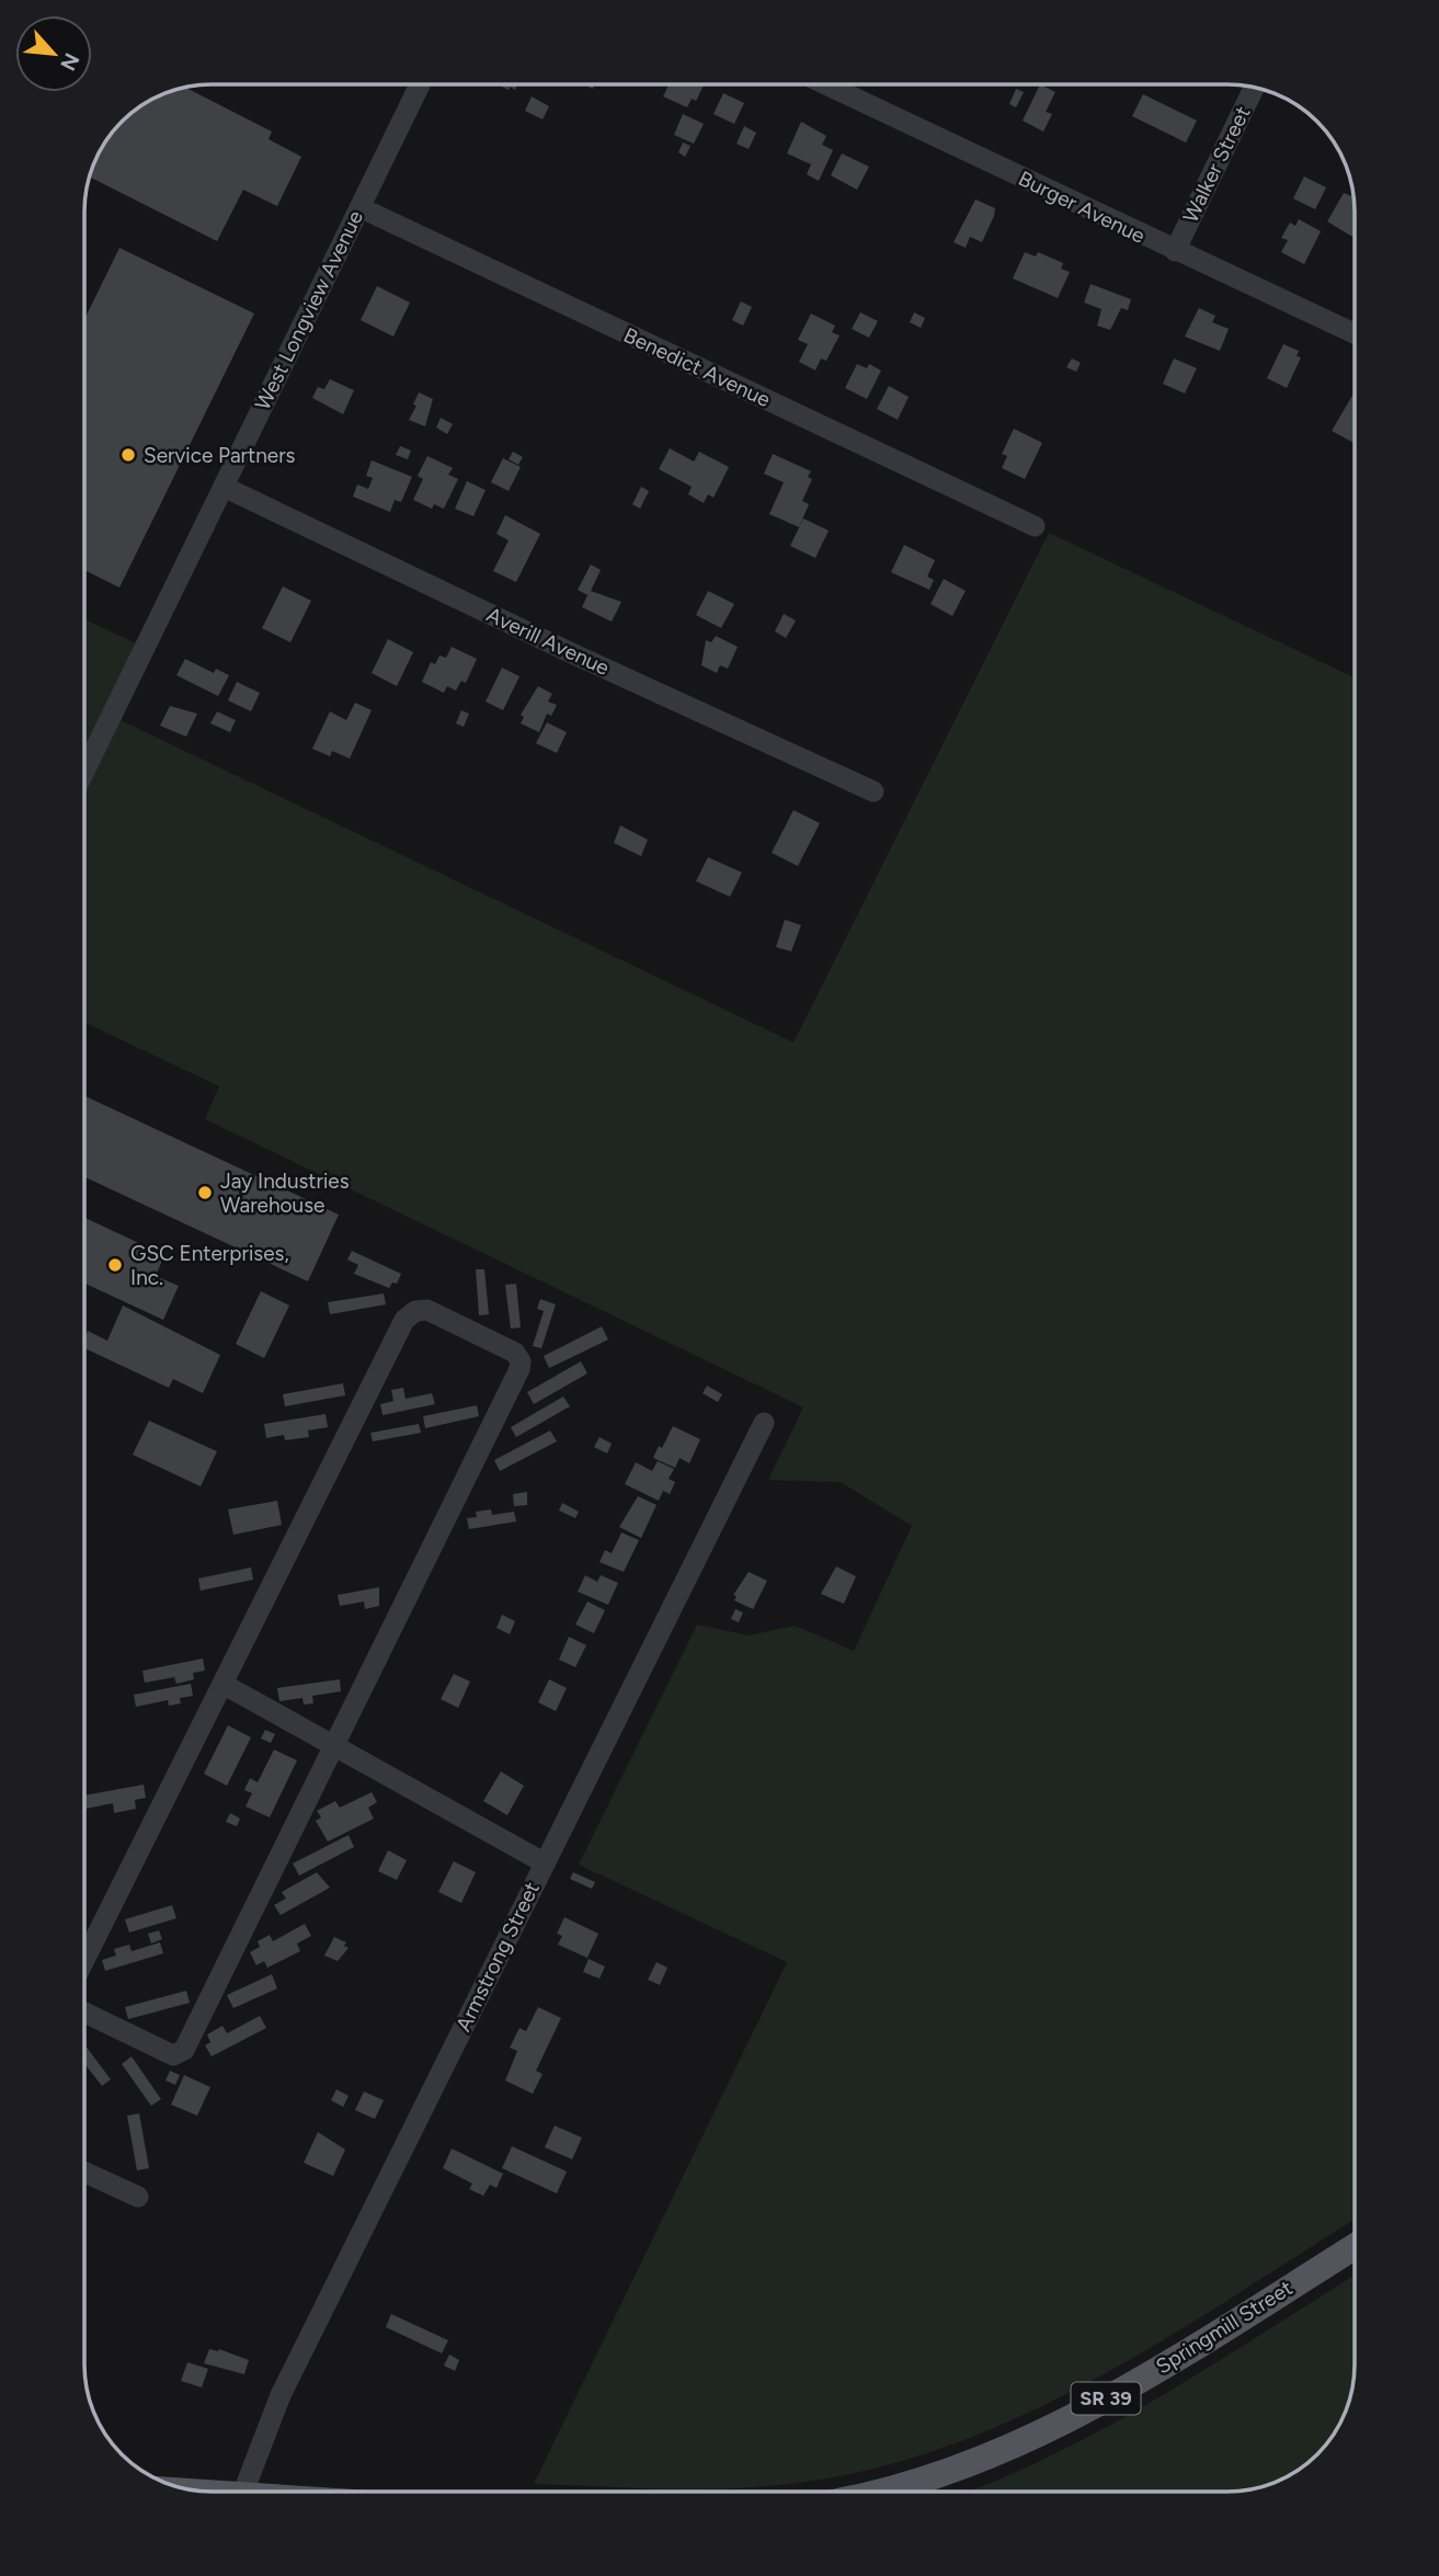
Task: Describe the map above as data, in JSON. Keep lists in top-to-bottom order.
{
  "streets": {
    "main road": ["Springmill Street", "SR 39"],
    "street": [
      "Walker Street",
      "Burger Avenue",
      "West Longview Avenue",
      "Benedict Avenue",
      "Averill Avenue",
      "Armstrong Street"
    ]
  },
  "crossings": [
    ["Walker Street", "Burger Avenue"],
    ["West Longview Avenue", "Benedict Avenue"],
    ["West Longview Avenue", "Averill Avenue"]
  ],
  "places": ["Service Partners", "Jay Industries Warehouse", "GSC Enterprises, Inc."],
  "north": "bottom right"
}
